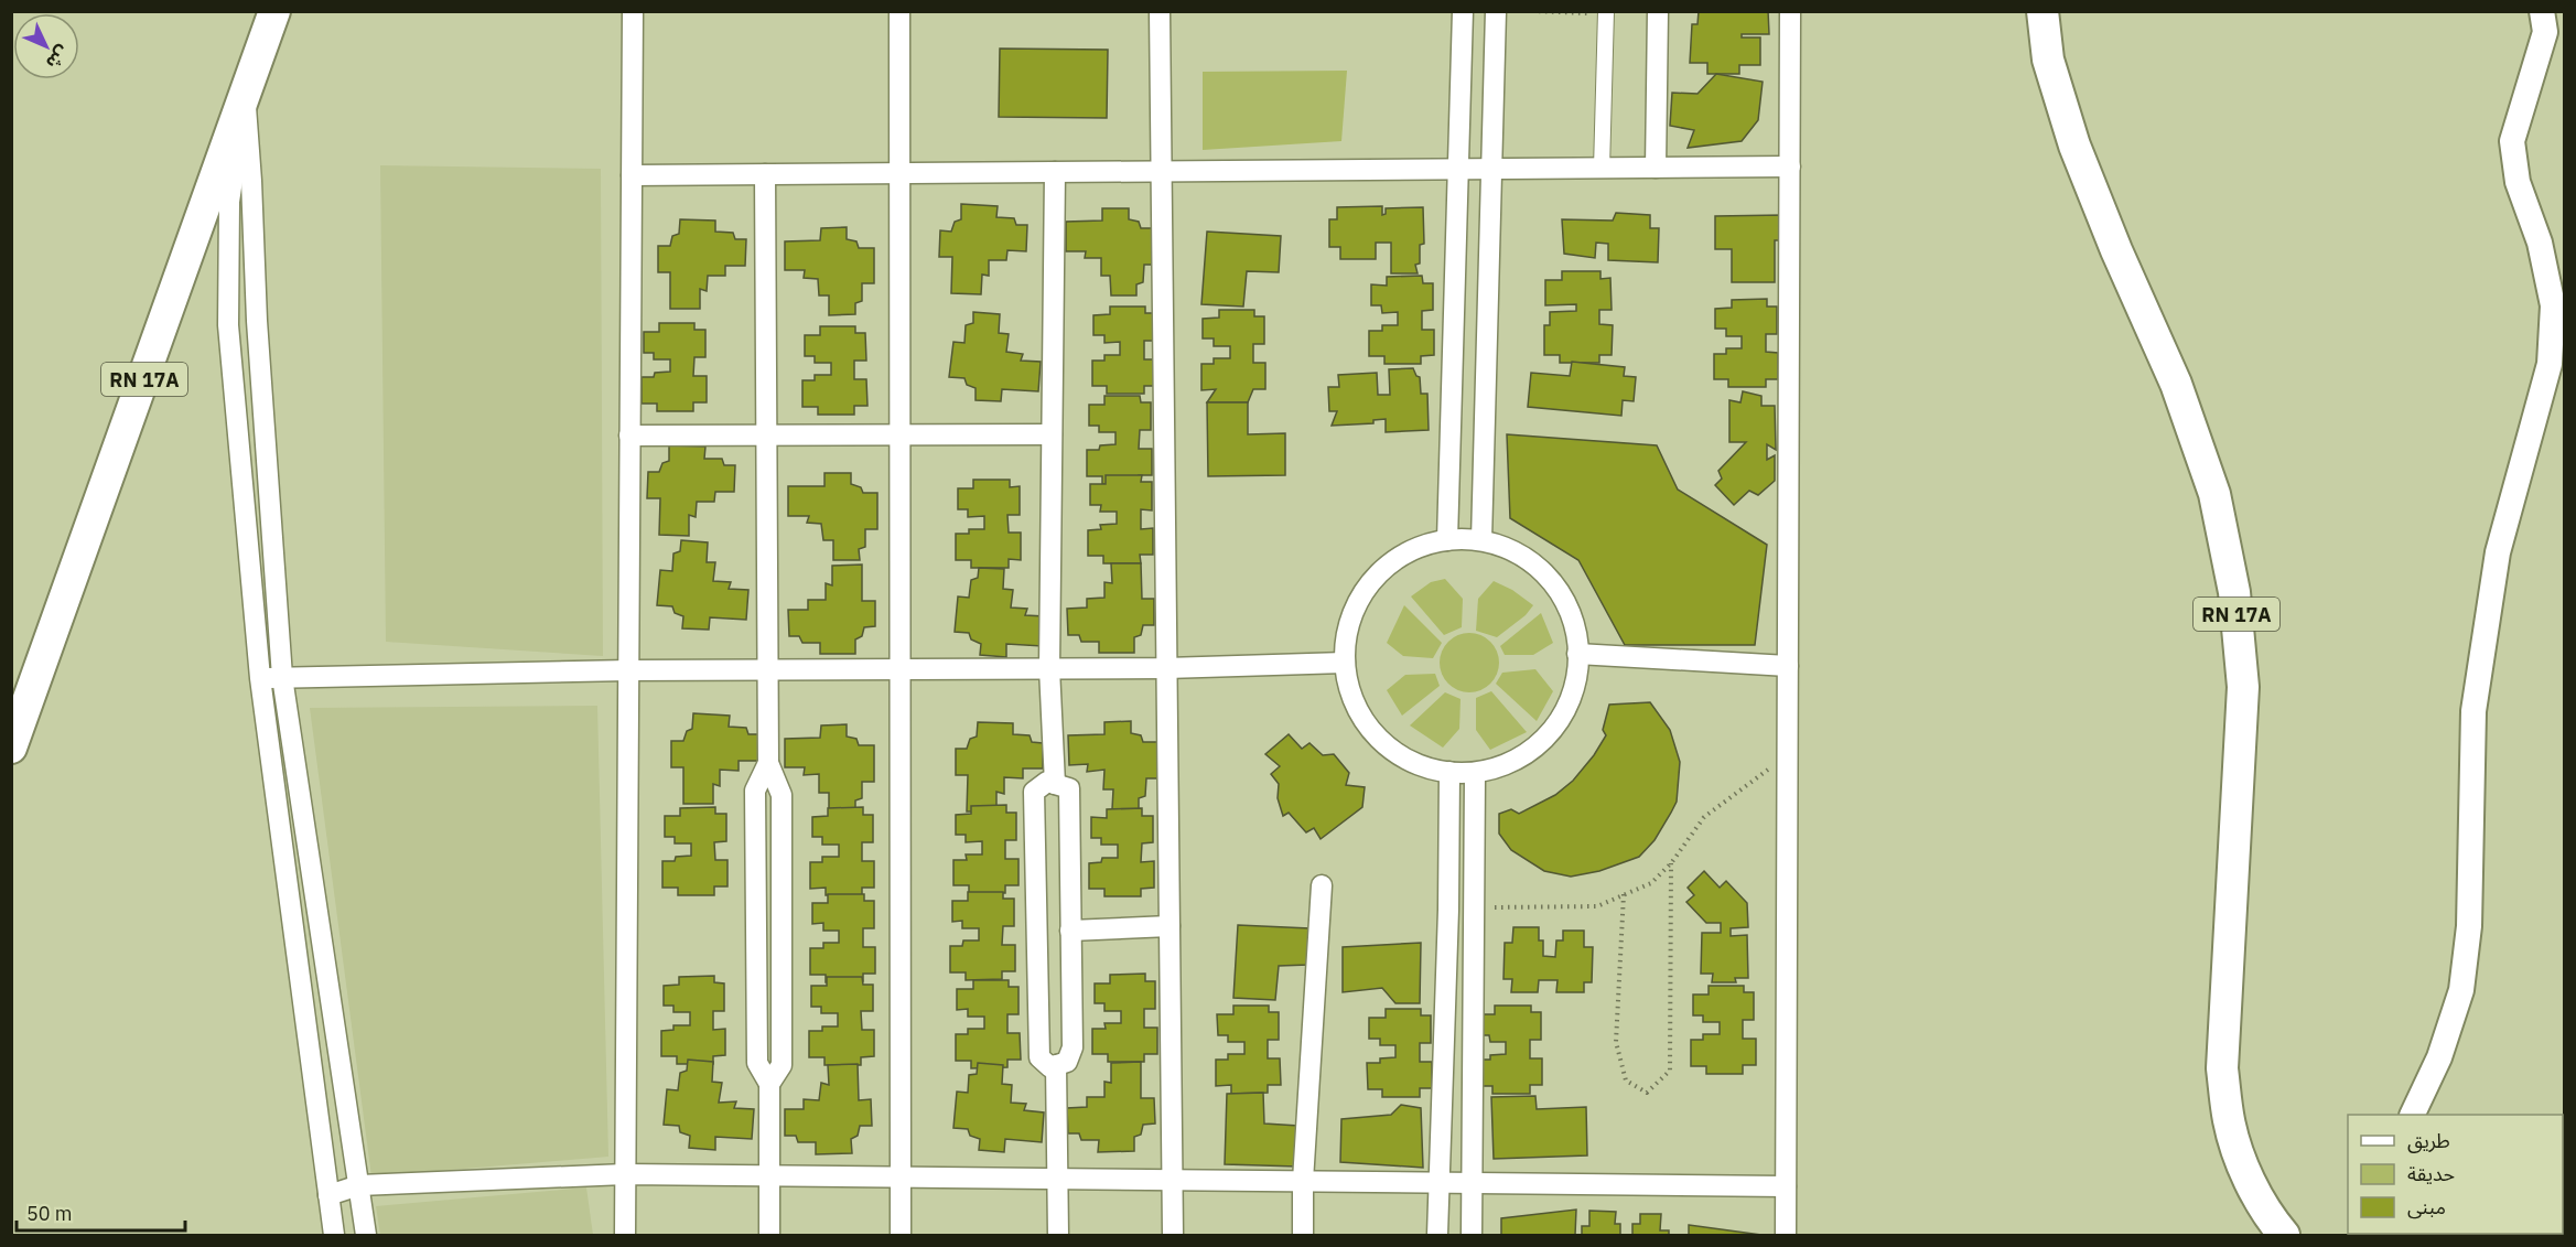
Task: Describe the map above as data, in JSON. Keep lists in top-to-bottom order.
{
  "streets": {
    "main road": ["RN 17A"]
  },
  "legend": ["طريق", "حديقة", "مبنى"],
  "scale_bar": "50 m",
  "north": "bottom right"
}
